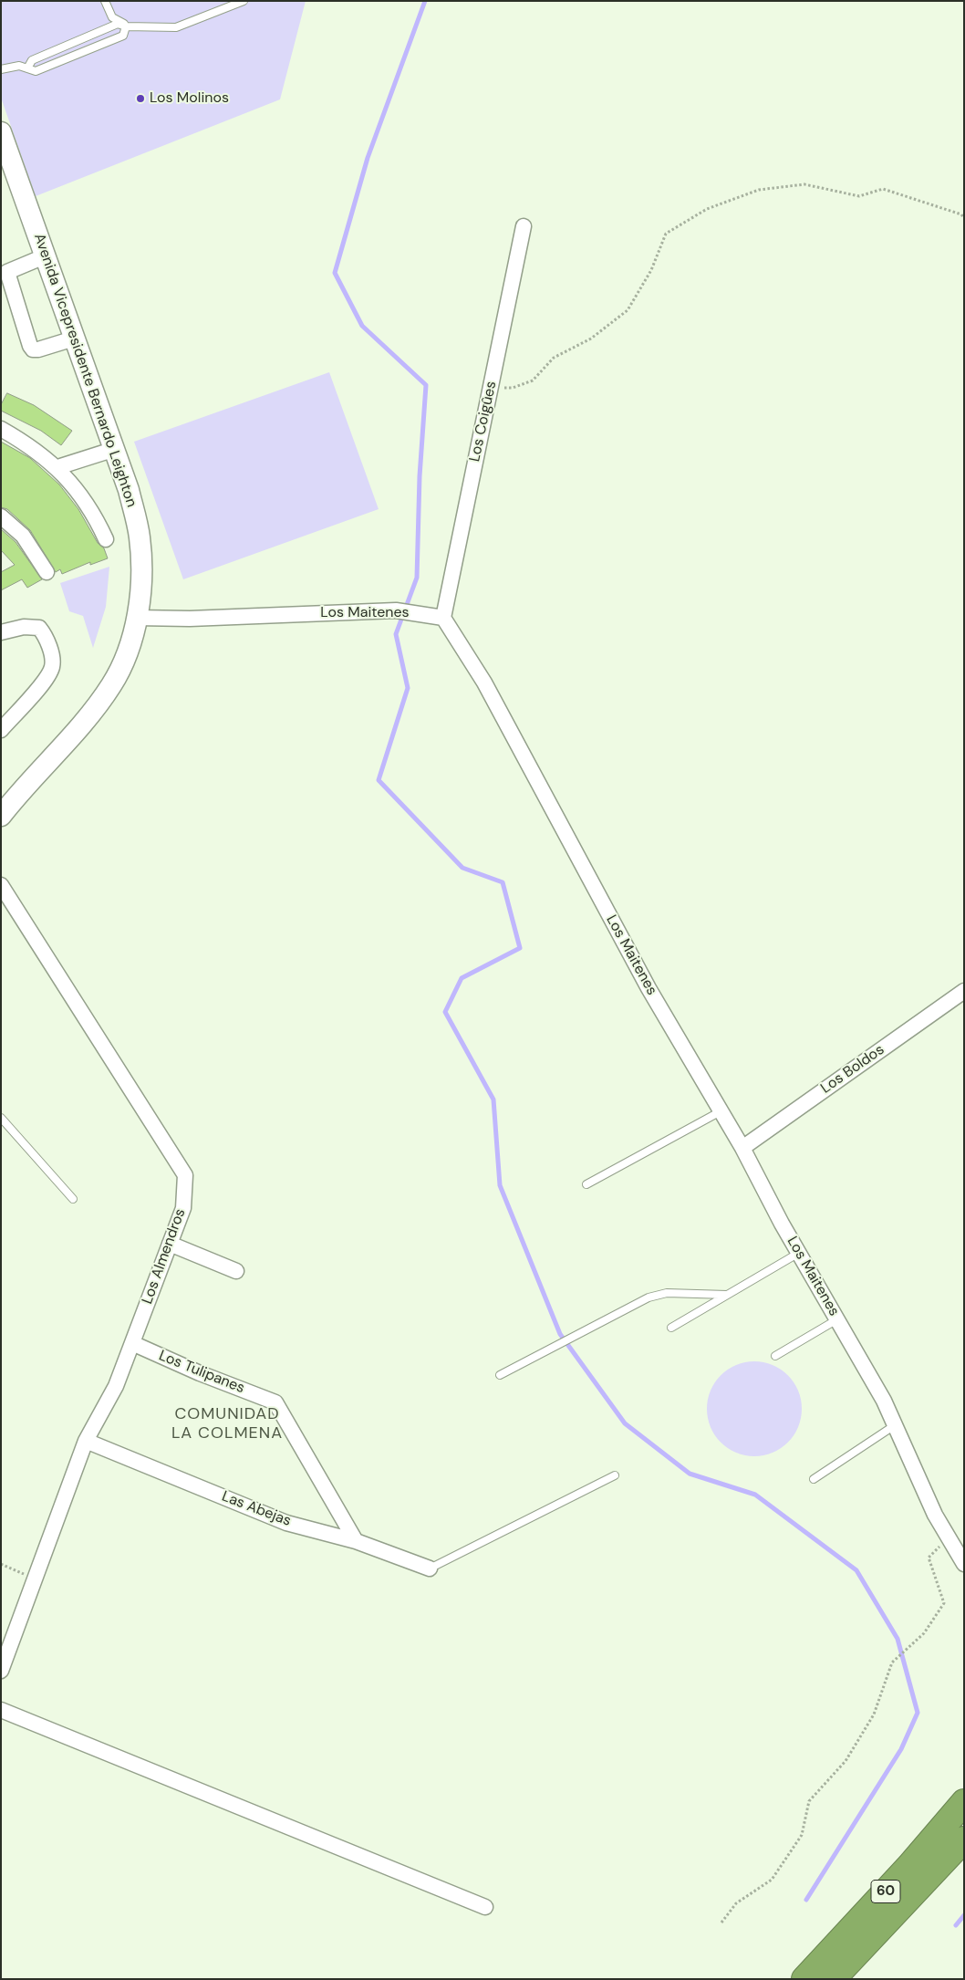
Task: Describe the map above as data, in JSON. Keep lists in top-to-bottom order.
{
  "streets": {
    "highway": ["60"],
    "main road": ["Avenida Vicepresidente Bernardo Leighton"],
    "street": [
      "Los Coigûes",
      "Los Maitenes",
      "Los Boldos",
      "Los Almendros",
      "Los Tulipanes",
      "Las Abejas"
    ]
  },
  "crossings": [
    ["Avenida Vicepresidente Bernardo Leighton", "Los Maitenes"],
    ["Los Coigûes", "Los Maitenes"],
    ["Los Maitenes", "Los Boldos"],
    ["Los Almendros", "Los Tulipanes"],
    ["Los Almendros", "Las Abejas"],
    ["Los Tulipanes", "Las Abejas"]
  ],
  "districts": ["COMUNIDAD LA COLMENA"],
  "places": ["Los Molinos"]
}
